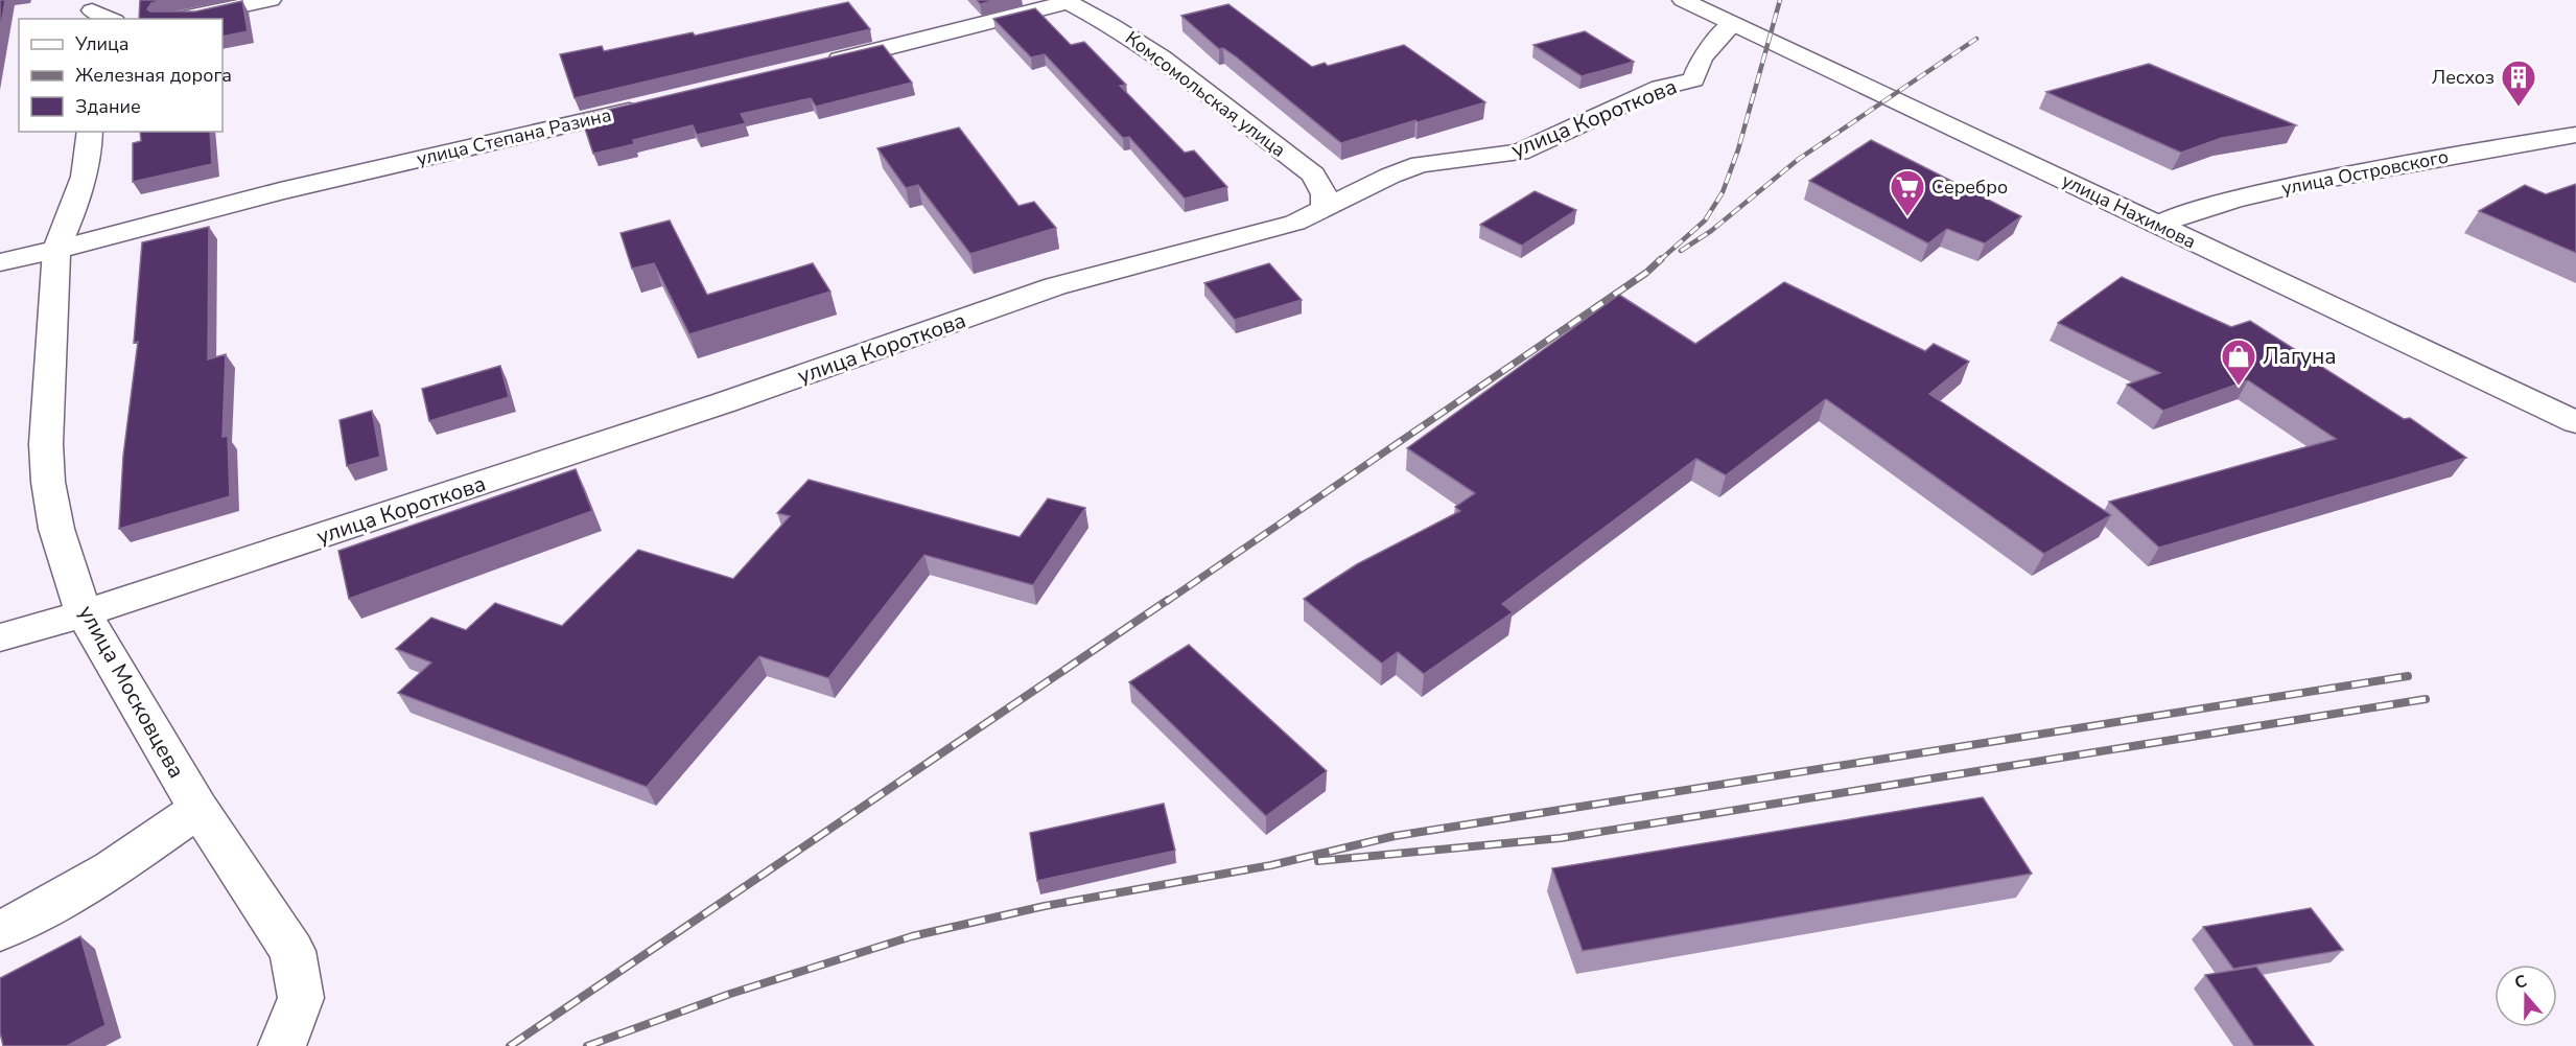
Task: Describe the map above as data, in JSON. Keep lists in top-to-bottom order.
{
  "streets": {
    "street": [
      "Комсомольская улица",
      "улица Короткова",
      "улица Степана Разина",
      "улица Островского",
      "улица Нахимова",
      "улица Московцева"
    ]
  },
  "crossings": [
    ["Комсомольская улица", "улица Короткова"],
    ["улица Короткова", "улица Нахимова"],
    ["улица Короткова", "улица Московцева"],
    ["улица Степана Разина", "улица Московцева"],
    ["улица Островского", "улица Нахимова"]
  ],
  "places": {
    "building": ["Лесхоз"],
    "supermarket": ["Серебро"],
    "shop": ["Лагуна"]
  },
  "legend": ["Улица", "Железная дорога", "Здание"],
  "north": "top"
}
